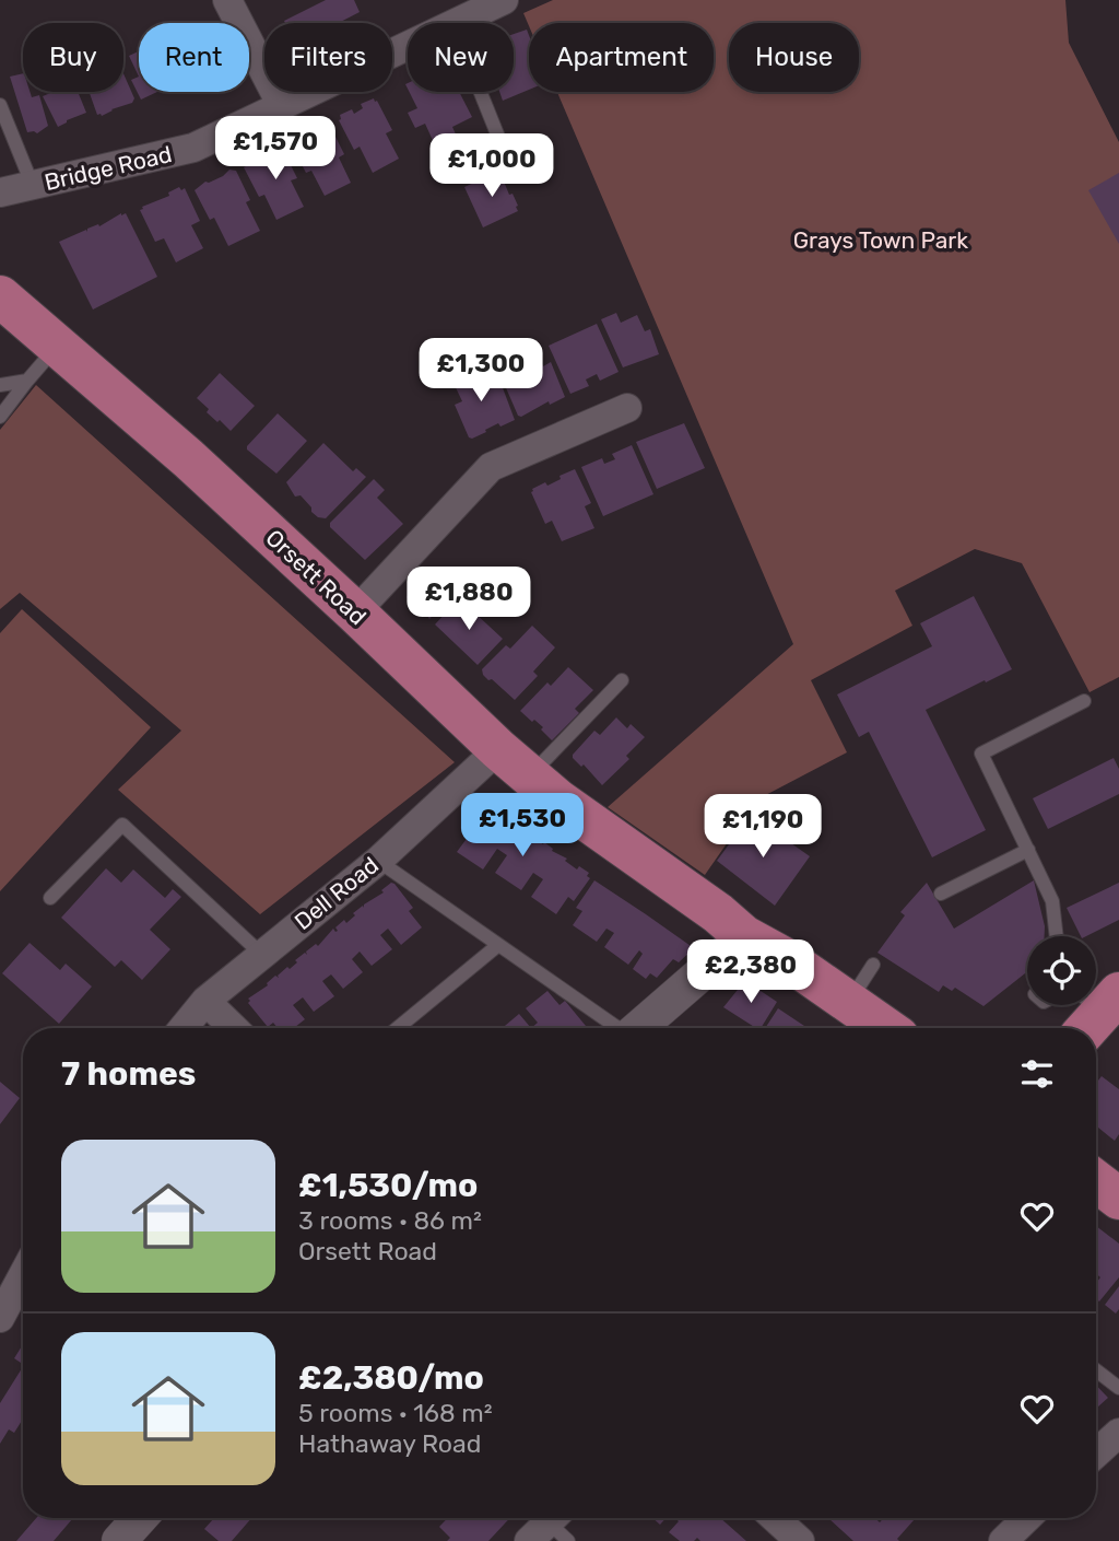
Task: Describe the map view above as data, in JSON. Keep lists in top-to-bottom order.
{
  "streets": {
    "main road": ["Orsett Road"],
    "street": ["Bridge Road", "Dell Road"]
  },
  "crossings": [
    ["Orsett Road", "Dell Road"]
  ],
  "parks": ["Grays Town Park"],
  "page": {
    "chip": [
      "Buy",
      "Rent",
      "Filters",
      "New",
      "Apartment",
      "House"
    ],
    "price": [
      "£1,570",
      "£1,000",
      "£1,300",
      "£1,880",
      "£1,530",
      "£1,190",
      "£2,380"
    ],
    "heading": "7 homes",
    "list": [
      {
        "name": "£1,530/mo",
        "note": "3 rooms · 86 m² · Orsett Road"
      },
      {
        "name": "£2,380/mo",
        "note": "5 rooms · 168 m² · Hathaway Road"
      }
    ]
  }
}
